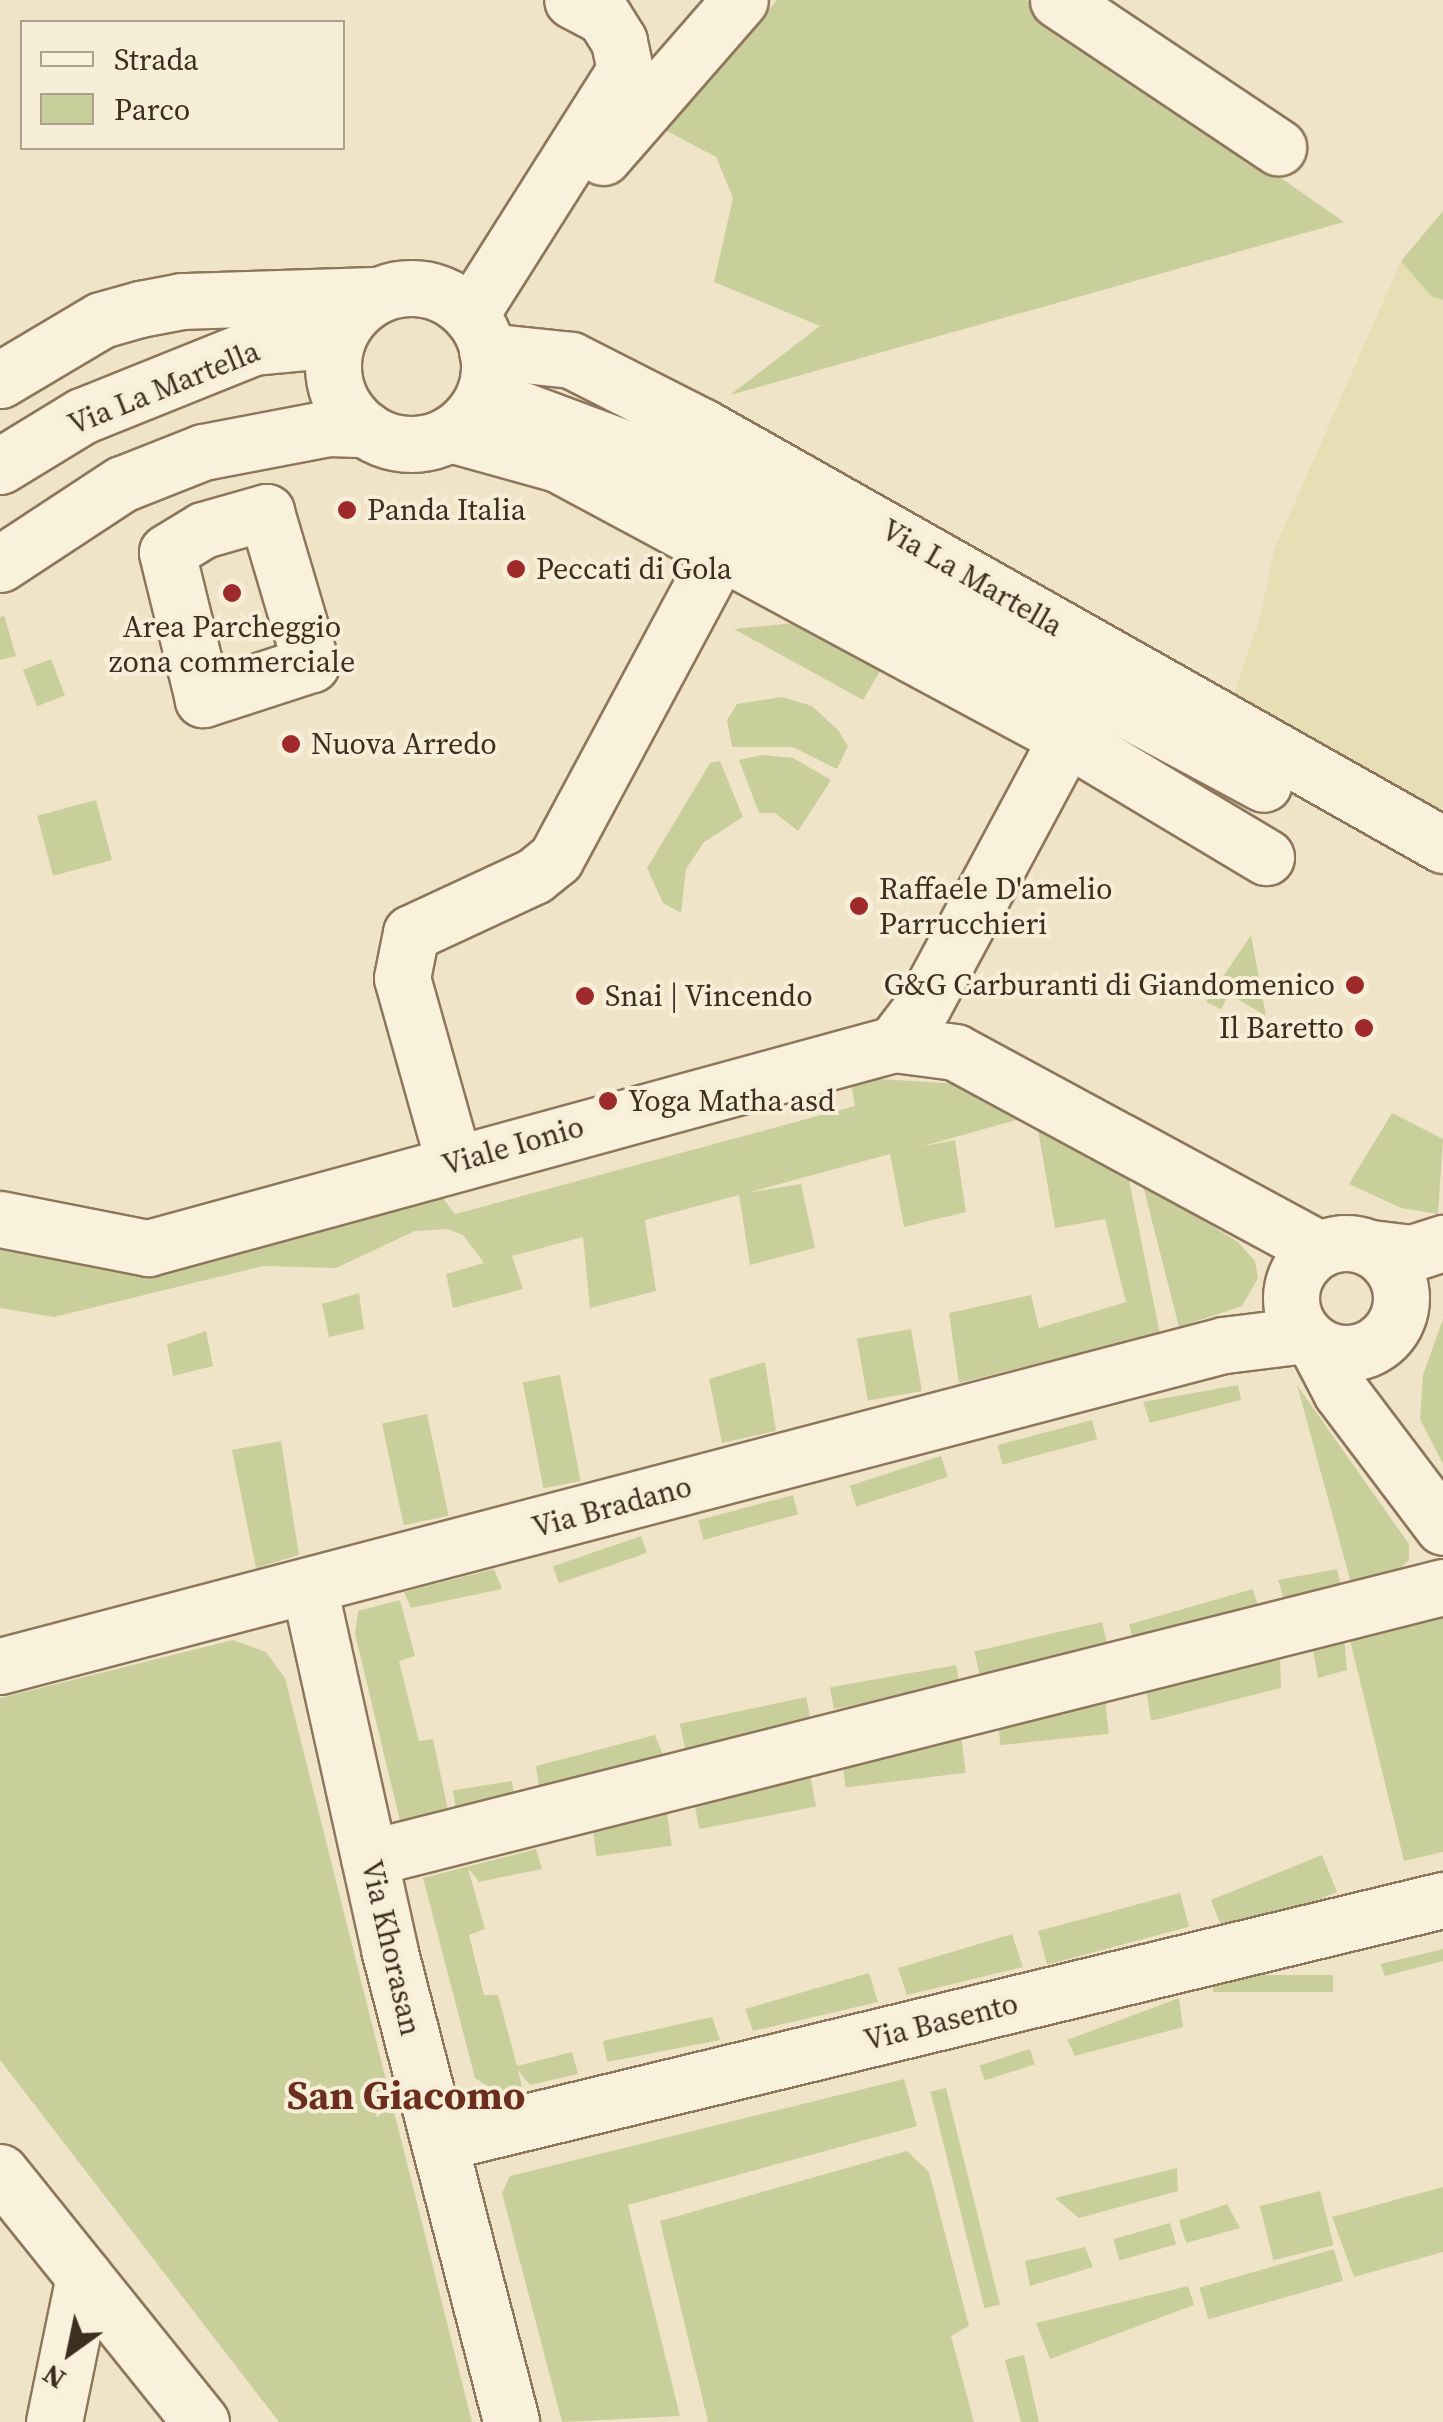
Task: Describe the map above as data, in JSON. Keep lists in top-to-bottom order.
{
  "streets": {
    "street": [
      "Via La Martella",
      "Viale Ionio",
      "Via Bradano",
      "Via Khorasan",
      "Via Basento"
    ]
  },
  "crossings": [
    ["Viale Ionio", "Via Bradano"],
    ["Via Bradano", "Via Khorasan"],
    ["Via Khorasan", "Via Basento"]
  ],
  "districts": ["San Giacomo"],
  "places": [
    "Panda Italia",
    "Peccati di Gola",
    "Area Parcheggio zona commerciale",
    "Nuova Arredo",
    "Raffaele D'amelio Parrucchieri",
    "G&G Carburanti di Giandomenico",
    "Snai | Vincendo",
    "Il Baretto",
    "Yoga Matha asd"
  ],
  "legend": ["Strada", "Parco"],
  "north": "bottom left"
}
